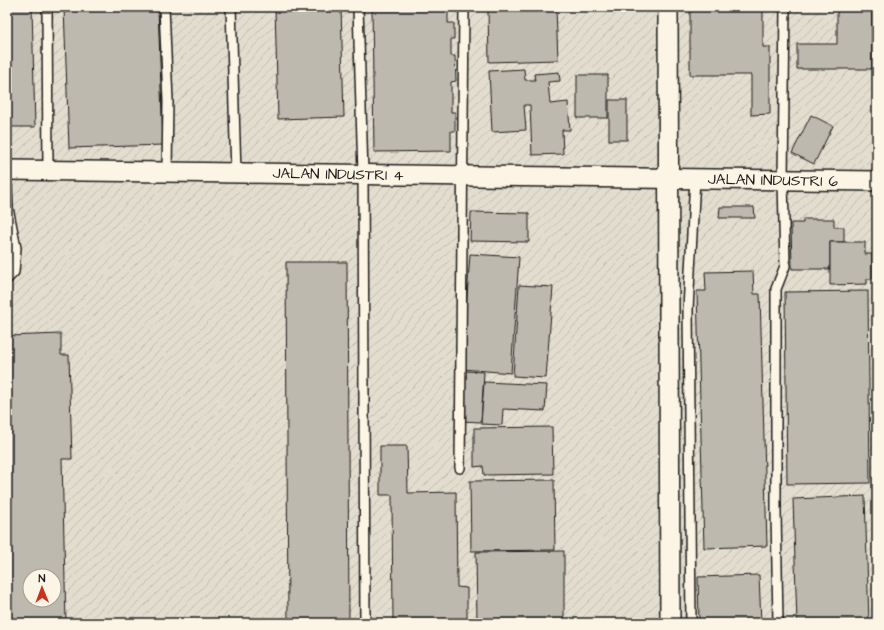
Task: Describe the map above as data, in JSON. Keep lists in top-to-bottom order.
{
  "streets": {
    "street": ["JALAN INDUSTRI 4", "JALAN INDUSTRI 6"]
  },
  "crossings": [
    ["JALAN INDUSTRI 4", "JALAN INDUSTRI 6"]
  ],
  "north": "top"
}
